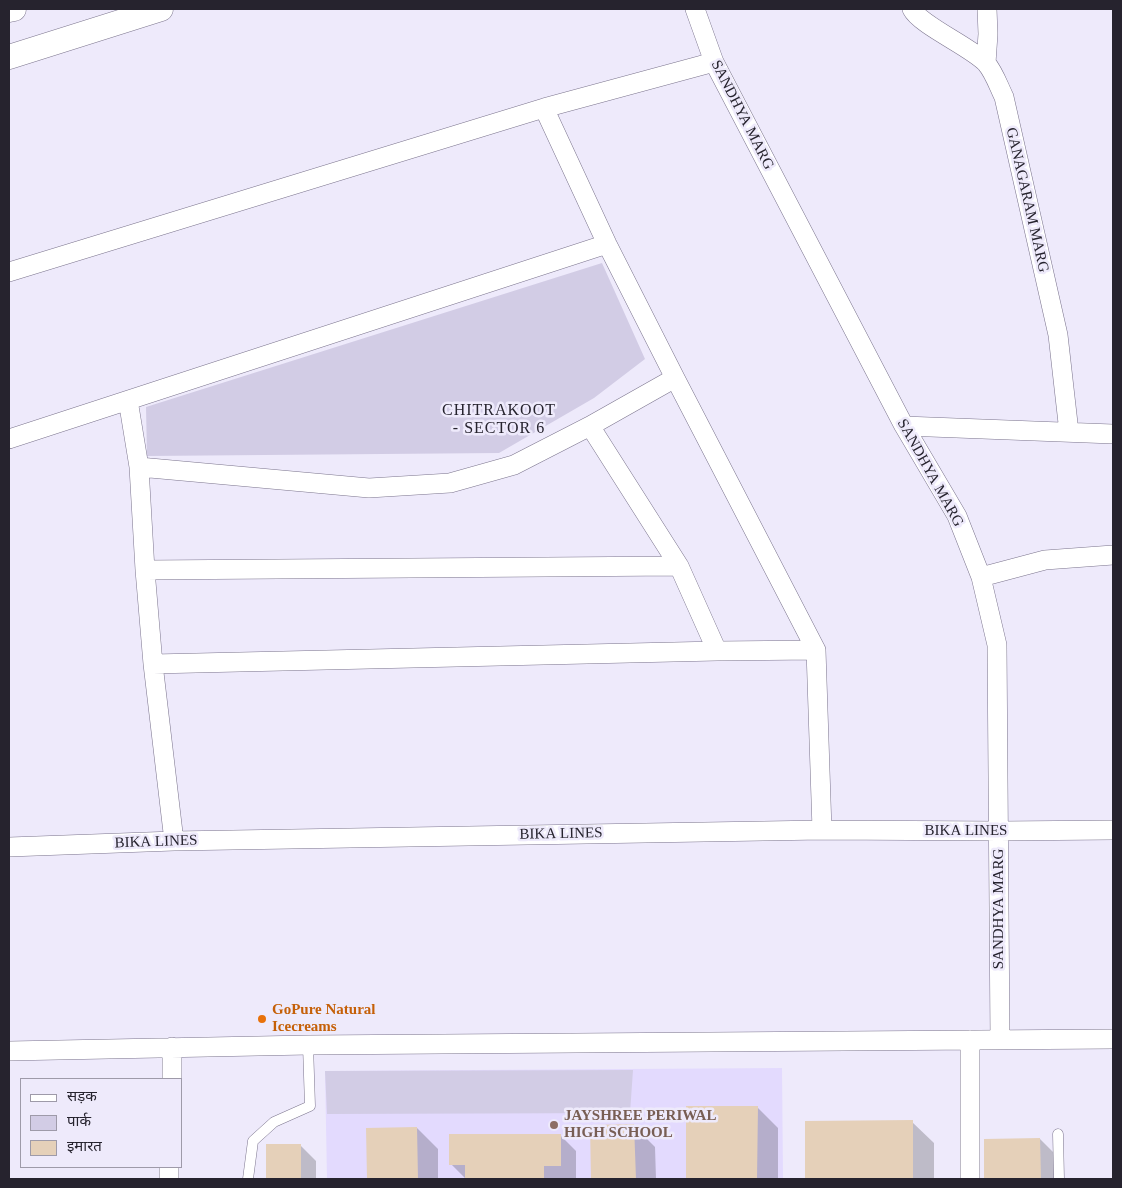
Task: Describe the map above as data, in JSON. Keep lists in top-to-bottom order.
{
  "streets": {
    "street": ["SANDHYA MARG", "GANAGARAM MARG", "BIKA LINES"]
  },
  "crossings": [
    ["SANDHYA MARG", "BIKA LINES"]
  ],
  "districts": ["CHITRAKOOT - SECTOR 6"],
  "places": ["GoPure Natural Icecreams", "JAYSHREE PERIWAL HIGH SCHOOL"],
  "legend": ["सड़क", "पार्क", "इमारत"]
}
